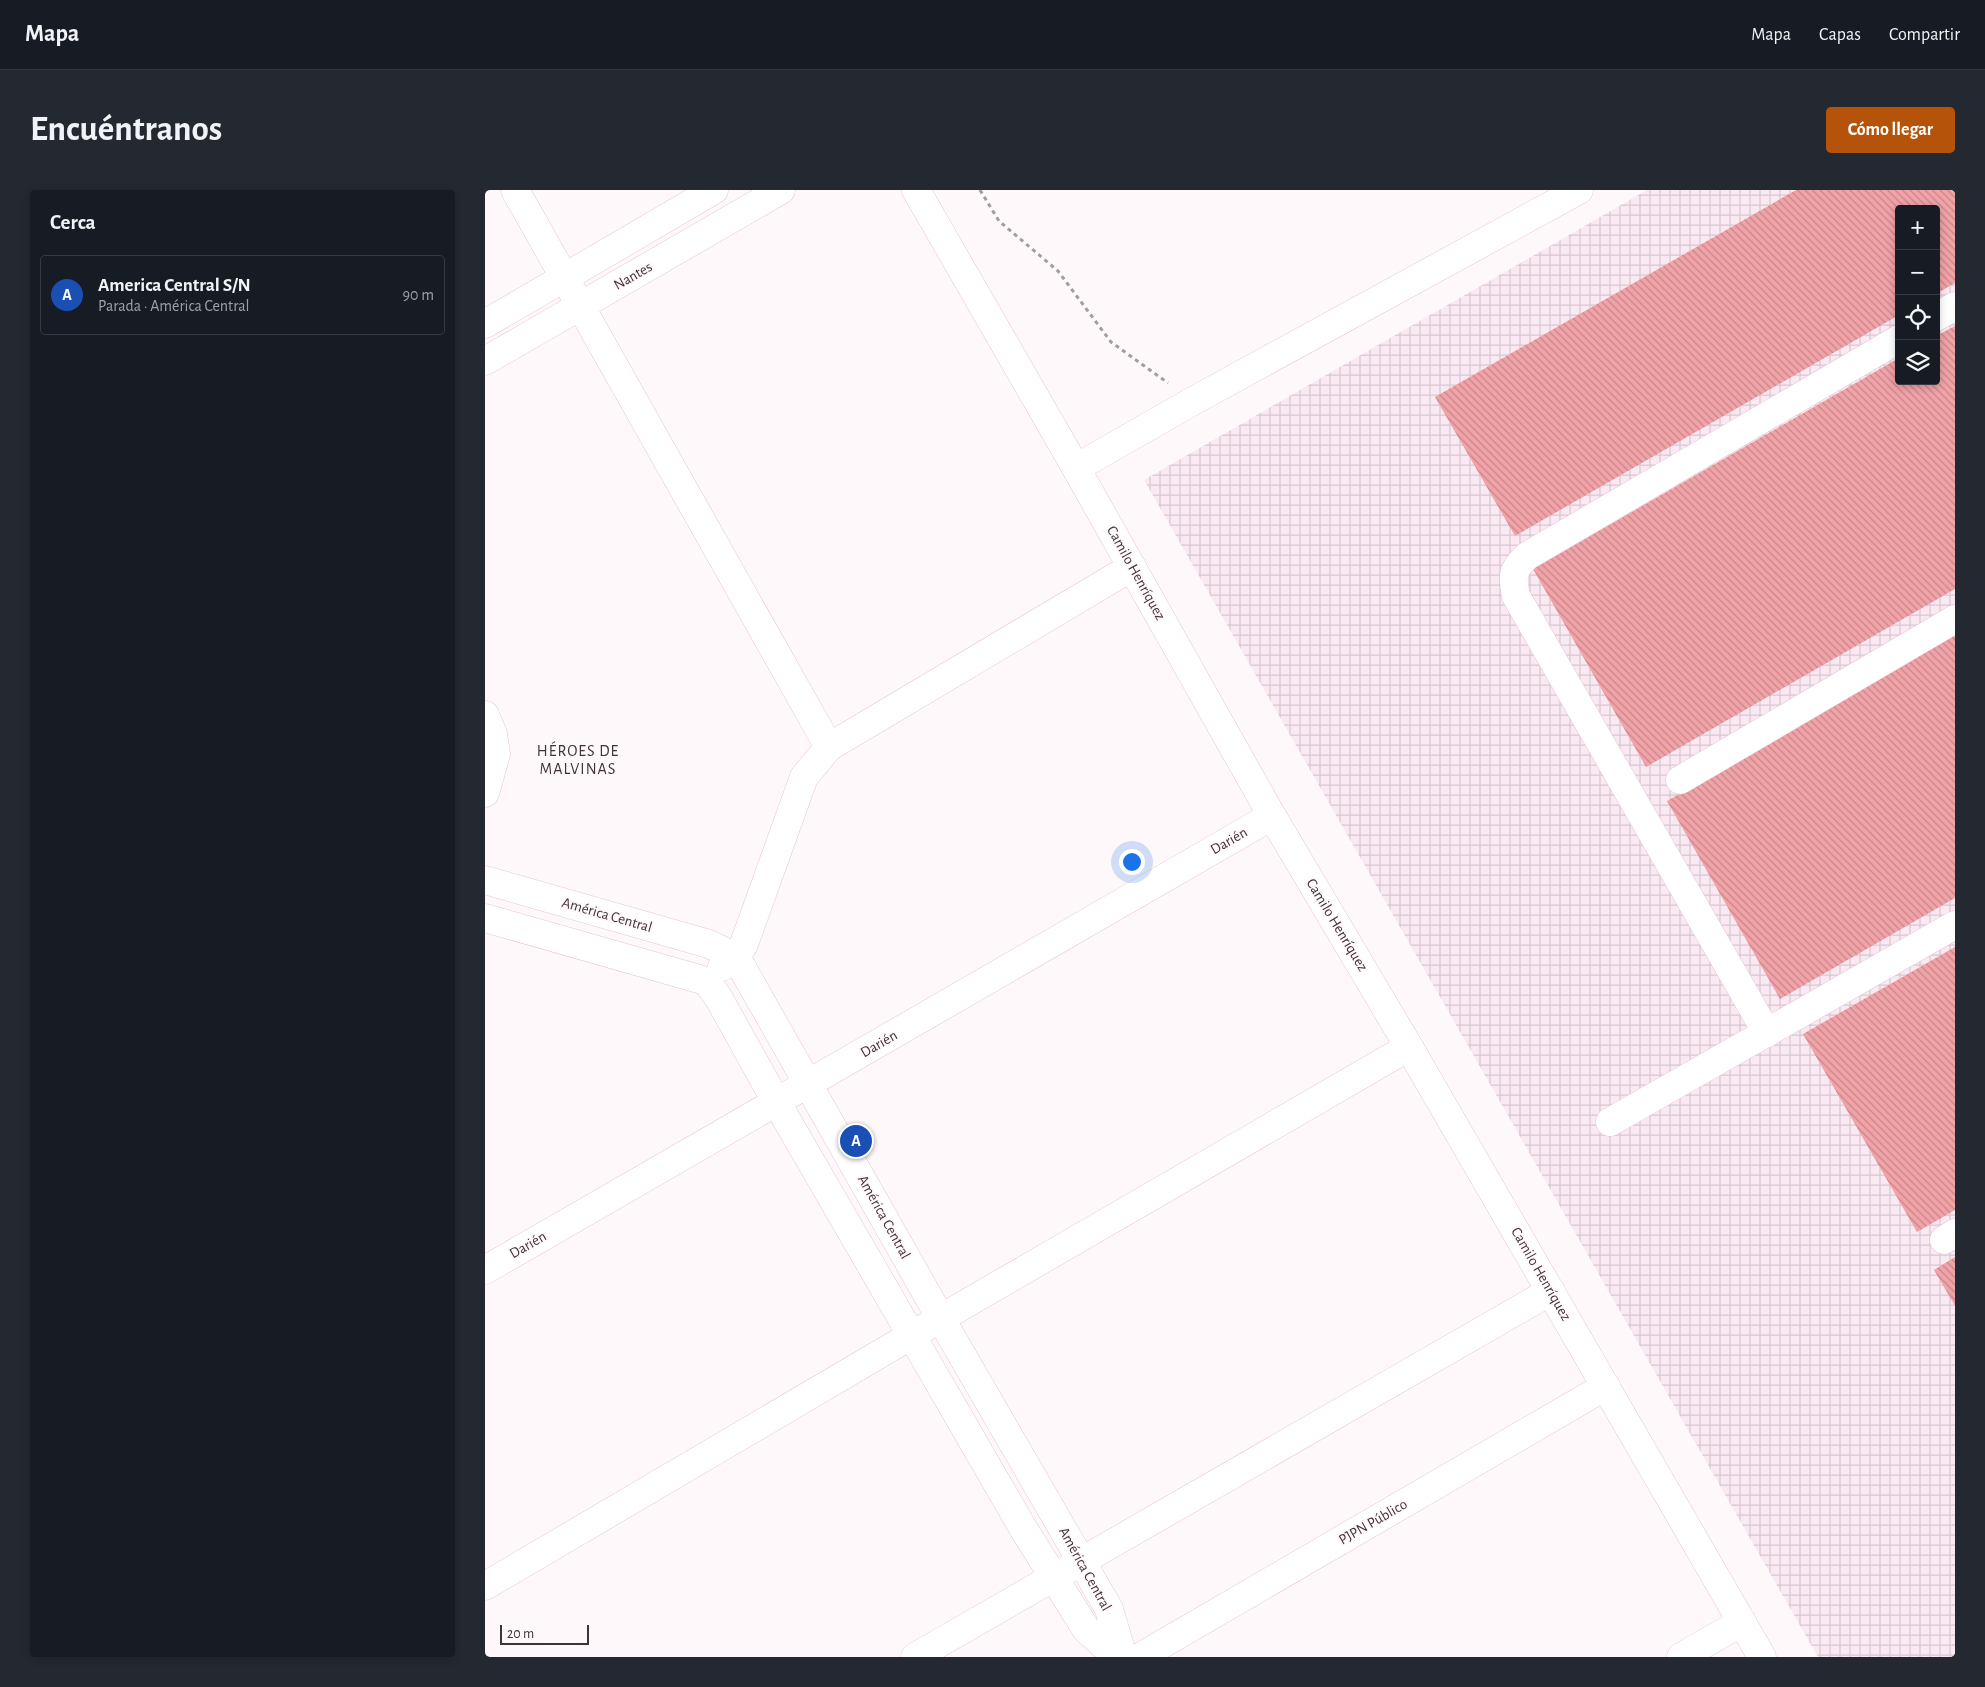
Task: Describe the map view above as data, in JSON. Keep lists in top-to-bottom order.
{
  "streets": {
    "street": [
      "Nantes",
      "Camilo Henríquez",
      "Darién",
      "América Central",
      "PJPN Público"
    ]
  },
  "crossings": [
    ["Camilo Henríquez", "Darién"],
    ["Camilo Henríquez", "PJPN Público"],
    ["Darién", "América Central"]
  ],
  "districts": ["HÉROES DE MALVINAS"],
  "scale_bar": "20 m",
  "page": {
    "header": "Mapa",
    "nav": ["Mapa", "Capas", "Compartir"],
    "buttons": "Cómo llegar",
    "title": "Encuéntranos",
    "heading": "Cerca",
    "map_buttons": ["+", "−"],
    "list": [
      {
        "mark": "A",
        "name": "America Central S/N",
        "note": "Parada · América Central",
        "value": "90 m"
      }
    ],
    "pins": "A",
    "scale": "20 m"
  }
}
